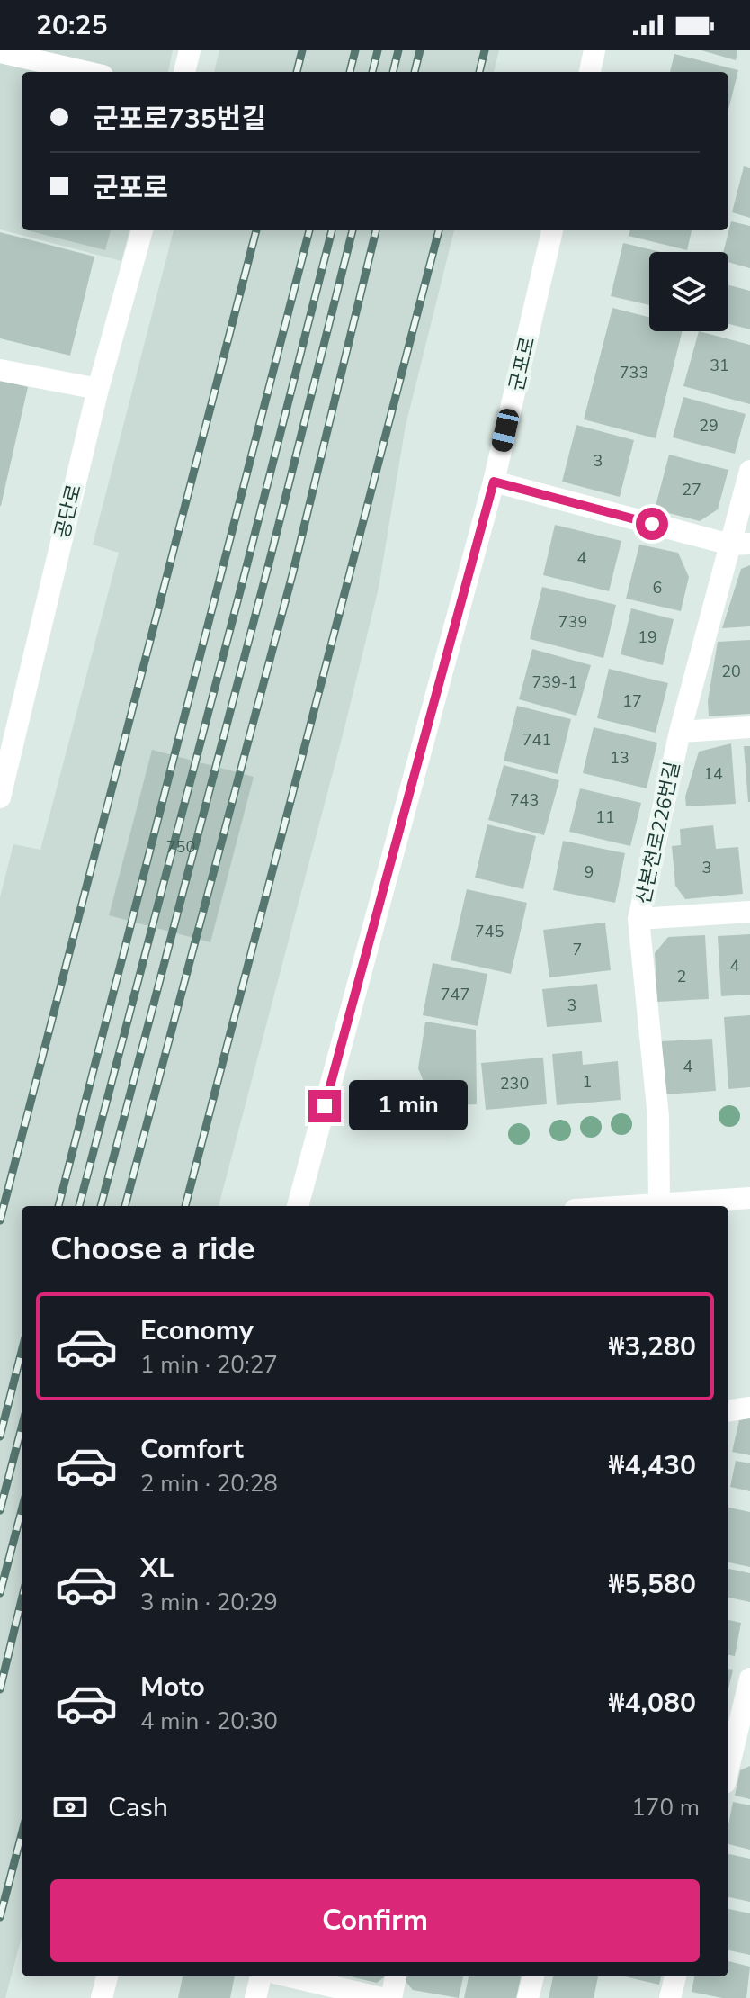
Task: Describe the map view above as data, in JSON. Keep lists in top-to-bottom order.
{
  "streets": {
    "street": ["군포로", "공단로", "산본천로226번길"]
  },
  "house_numbers": [
    "31",
    "733",
    "29",
    "3",
    "27",
    "4",
    "6",
    "739",
    "19",
    "20",
    "739-1",
    "17",
    "741",
    "13",
    "14",
    "743",
    "11",
    "750",
    "3",
    "9",
    "745",
    "7",
    "4",
    "2",
    "747",
    "3",
    "4",
    "1",
    "230"
  ],
  "page": {
    "status": "20:25",
    "banner": ["군포로735번길", "군포로"],
    "bubble": "1 min",
    "heading": "Choose a ride",
    "list": [
      {
        "name": "Economy",
        "note": "1 min · 20:27",
        "value": "₩3,280"
      },
      {
        "name": "Comfort",
        "note": "2 min · 20:28",
        "value": "₩4,430"
      },
      {
        "name": "XL",
        "note": "3 min · 20:29",
        "value": "₩5,580"
      },
      {
        "name": "Moto",
        "note": "4 min · 20:30",
        "value": "₩4,080"
      }
    ],
    "pay": ["Cash", "170 m"],
    "buttons": "Confirm"
  }
}
